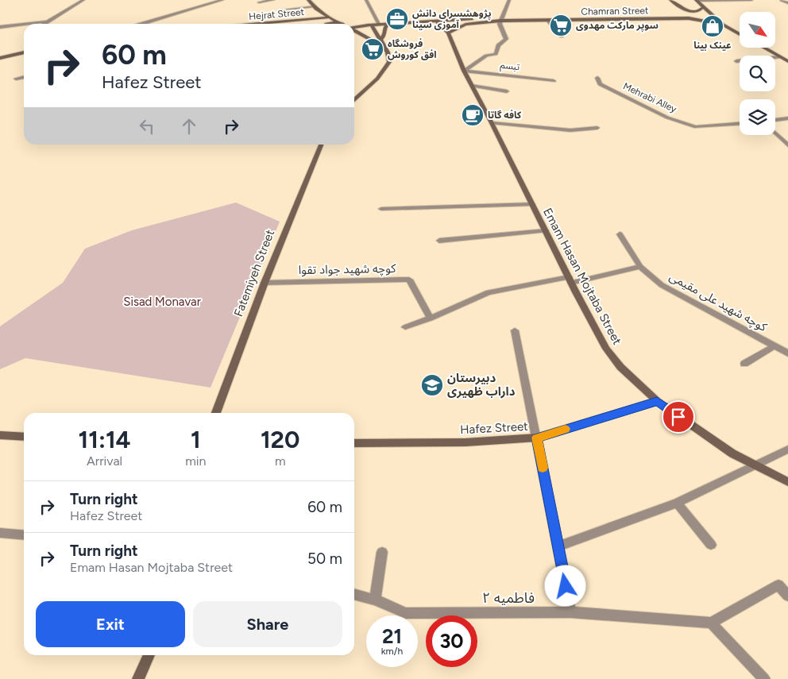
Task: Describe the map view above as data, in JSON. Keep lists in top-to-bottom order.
{
  "streets": {
    "main road": [
      "Chamran Street",
      "Hejrat Street",
      "Fatemiyeh Street",
      "Emam Hasan Mojtaba Street",
      "Hafez Street"
    ],
    "street": [
      "تبسم",
      "Mehrabi Alley",
      "کوچه شهید جواد تقوا",
      "کوچه شهید علی مقیمی",
      "فاطمیه ۲"
    ]
  },
  "crossings": [
    ["Chamran Street", "Emam Hasan Mojtaba Street"],
    ["تبسم", "Emam Hasan Mojtaba Street"],
    ["کوچه شهید جواد تقوا", "Fatemiyeh Street"],
    ["Emam Hasan Mojtaba Street", "Hafez Street"]
  ],
  "parks": ["Sisad Monavar"],
  "places": {
    "office": ["پژوهشسرای دانش آموزی سینا"],
    "supermarket": ["سوپر مارکت مهدوی", "فروشگاه افق کوروش"],
    "shop": ["عینک بینا"],
    "cafe": ["کافه گاتا"],
    "school or university": ["دبیرستان داراب ظهیری"]
  },
  "north": "bottom right",
  "page": {
    "turn": ["60 m", "Hafez Street"],
    "eta": [
      "11:14",
      "Arrival",
      "1",
      "min",
      "120",
      "m"
    ],
    "list": [
      {
        "name": "Turn right",
        "note": "Hafez Street",
        "value": "60 m"
      },
      {
        "name": "Turn right",
        "note": "Emam Hasan Mojtaba Street",
        "value": "50 m"
      }
    ],
    "buttons": ["Exit", "Share"],
    "speed": "21 km/h",
    "limit": "30"
  }
}
